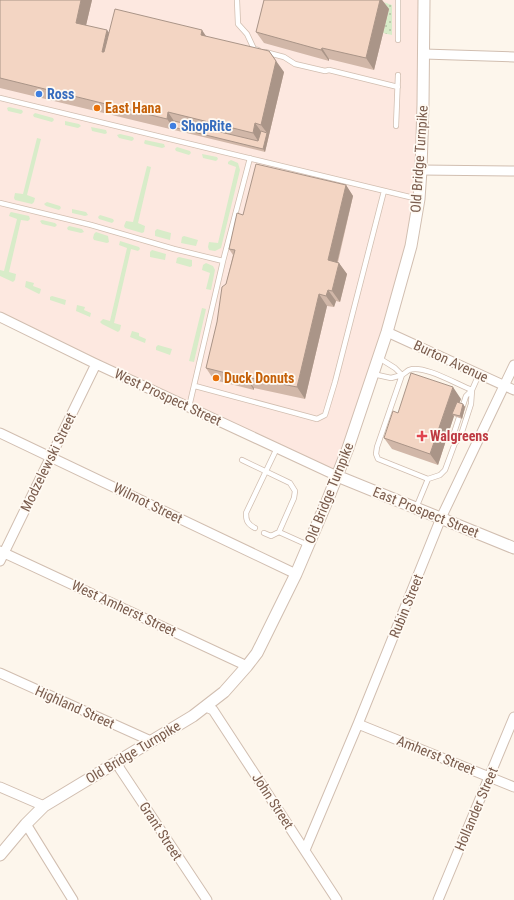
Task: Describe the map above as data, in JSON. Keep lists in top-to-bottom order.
{
  "streets": {
    "street": [
      "Old Bridge Turnpike",
      "Burton Avenue",
      "West Prospect Street",
      "Modzelewski Street",
      "Wilmot Street",
      "East Prospect Street",
      "Rubin Street",
      "West Amherst Street",
      "Highland Street",
      "Amherst Street",
      "John Street",
      "Hollander Street",
      "Grant Street"
    ]
  },
  "crossings": [
    ["Old Bridge Turnpike", "Burton Avenue"],
    ["Old Bridge Turnpike", "West Prospect Street"],
    ["Old Bridge Turnpike", "Wilmot Street"],
    ["Old Bridge Turnpike", "East Prospect Street"],
    ["Old Bridge Turnpike", "West Amherst Street"],
    ["Old Bridge Turnpike", "Highland Street"],
    ["Old Bridge Turnpike", "John Street"],
    ["Old Bridge Turnpike", "Grant Street"],
    ["Burton Avenue", "Rubin Street"],
    ["West Prospect Street", "Modzelewski Street"],
    ["West Prospect Street", "East Prospect Street"],
    ["Modzelewski Street", "Wilmot Street"],
    ["Modzelewski Street", "West Amherst Street"],
    ["East Prospect Street", "Rubin Street"],
    ["Rubin Street", "Amherst Street"],
    ["Rubin Street", "John Street"],
    ["Amherst Street", "Hollander Street"]
  ],
  "places": {
    "other": [
      "Ross",
      "East Hana",
      "ShopRite",
      "Duck Donuts"
    ],
    "health": ["Walgreens"]
  }
}
